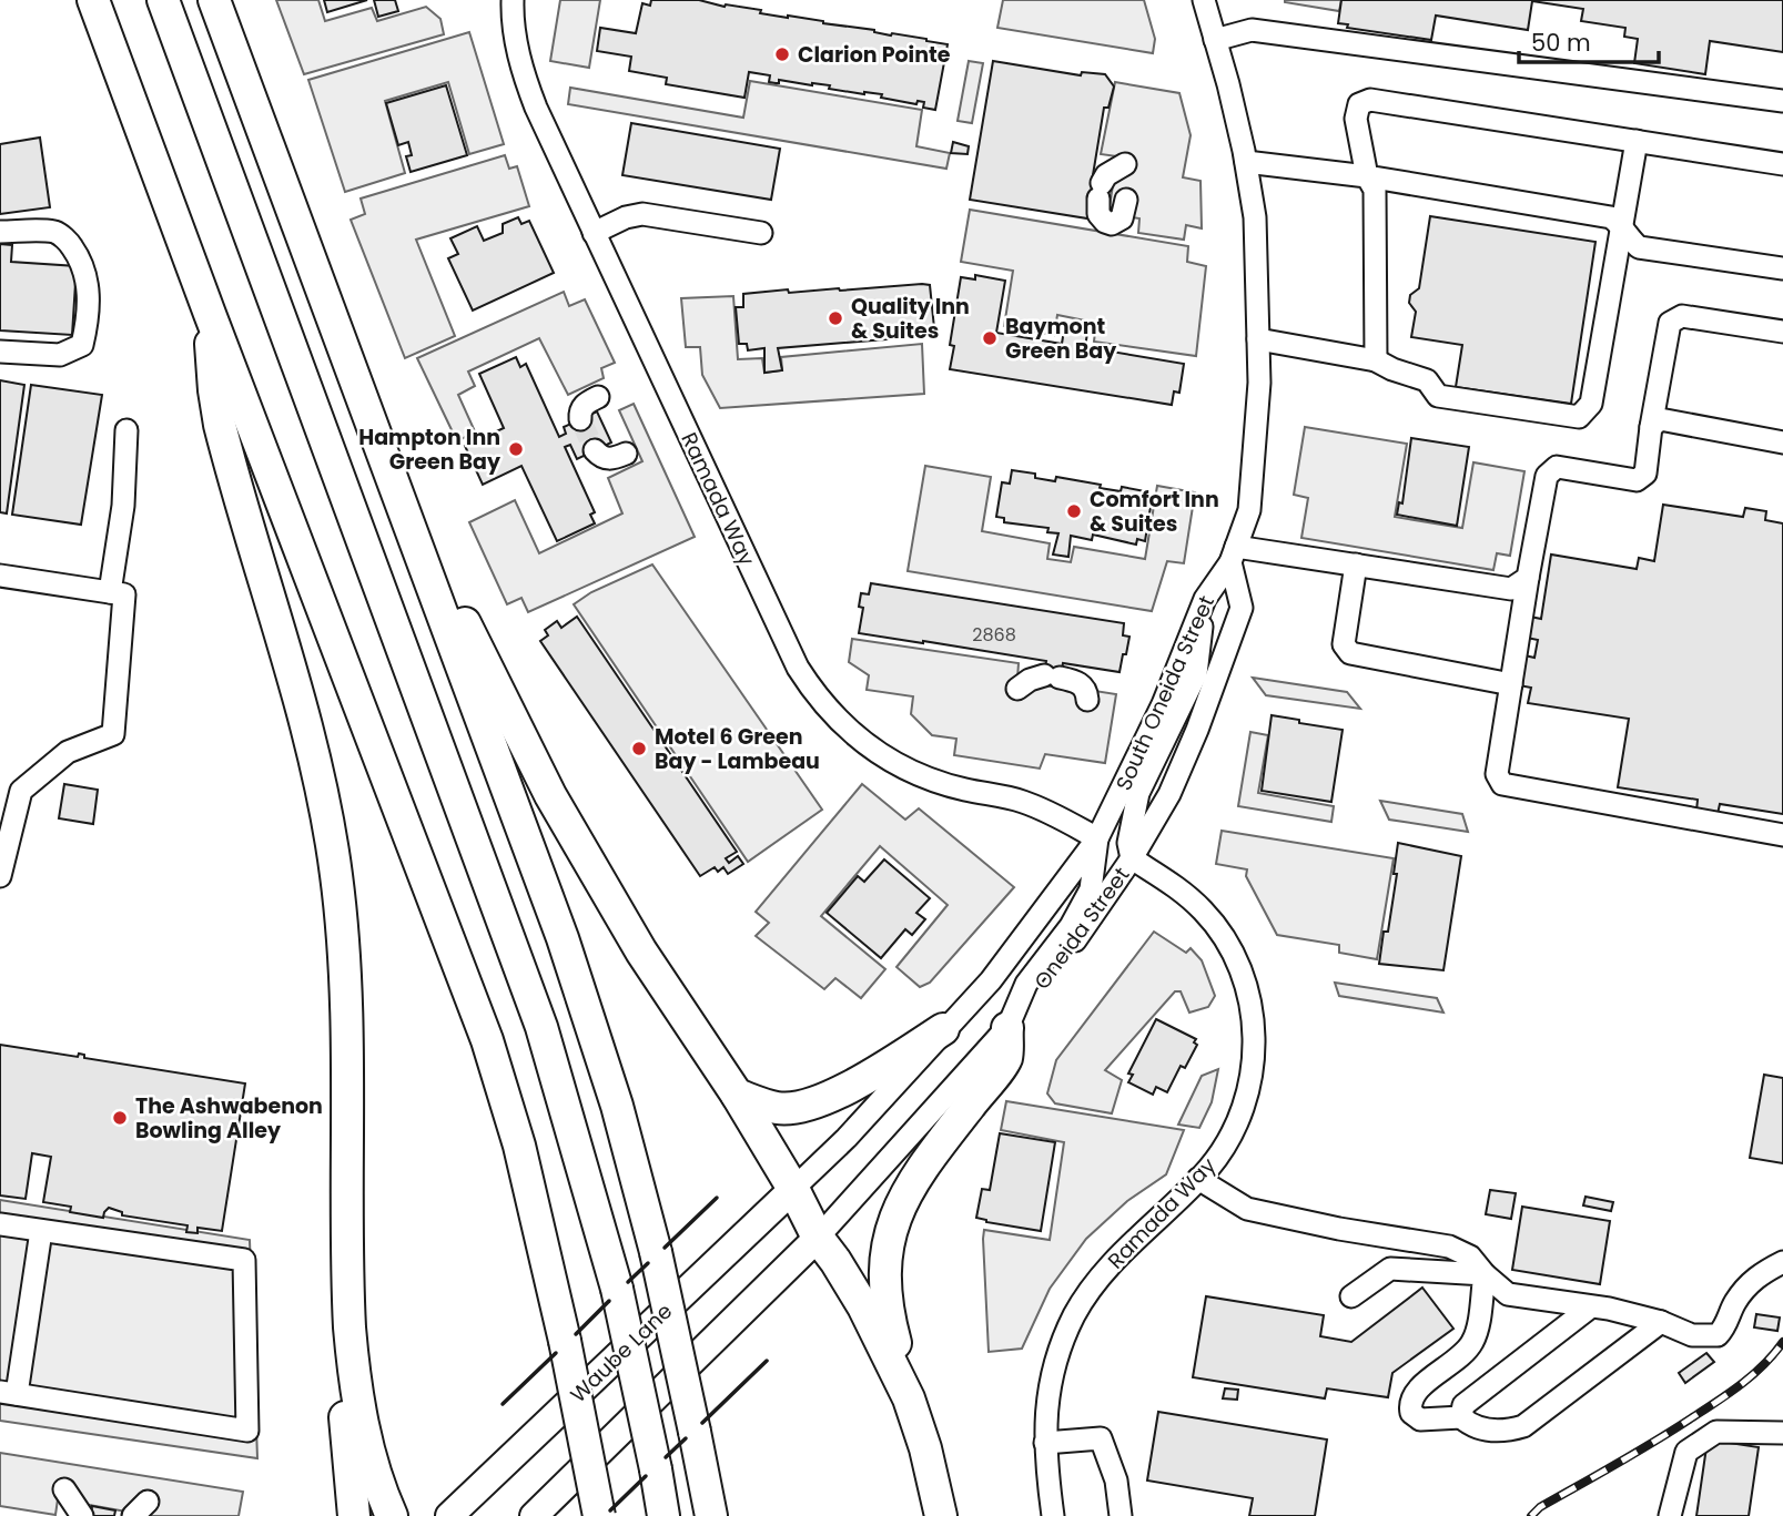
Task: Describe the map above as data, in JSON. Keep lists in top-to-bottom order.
{
  "streets": {
    "main road": ["Waube Lane"],
    "street": ["Ramada Way", "South Oneida Street", "Oneida Street"]
  },
  "crossings": [
    ["Ramada Way", "South Oneida Street"],
    ["Ramada Way", "Oneida Street"],
    ["South Oneida Street", "Oneida Street"],
    ["South Oneida Street", "Waube Lane"]
  ],
  "places": [
    "Clarion Pointe",
    "Quality Inn & Suites",
    "Baymont Green Bay",
    "Hampton Inn Green Bay",
    "Comfort Inn & Suites",
    "Motel 6 Green Bay - Lambeau",
    "The Ashwabenon Bowling Alley"
  ],
  "house_numbers": ["2868"],
  "scale_bar": "50 m"
}
